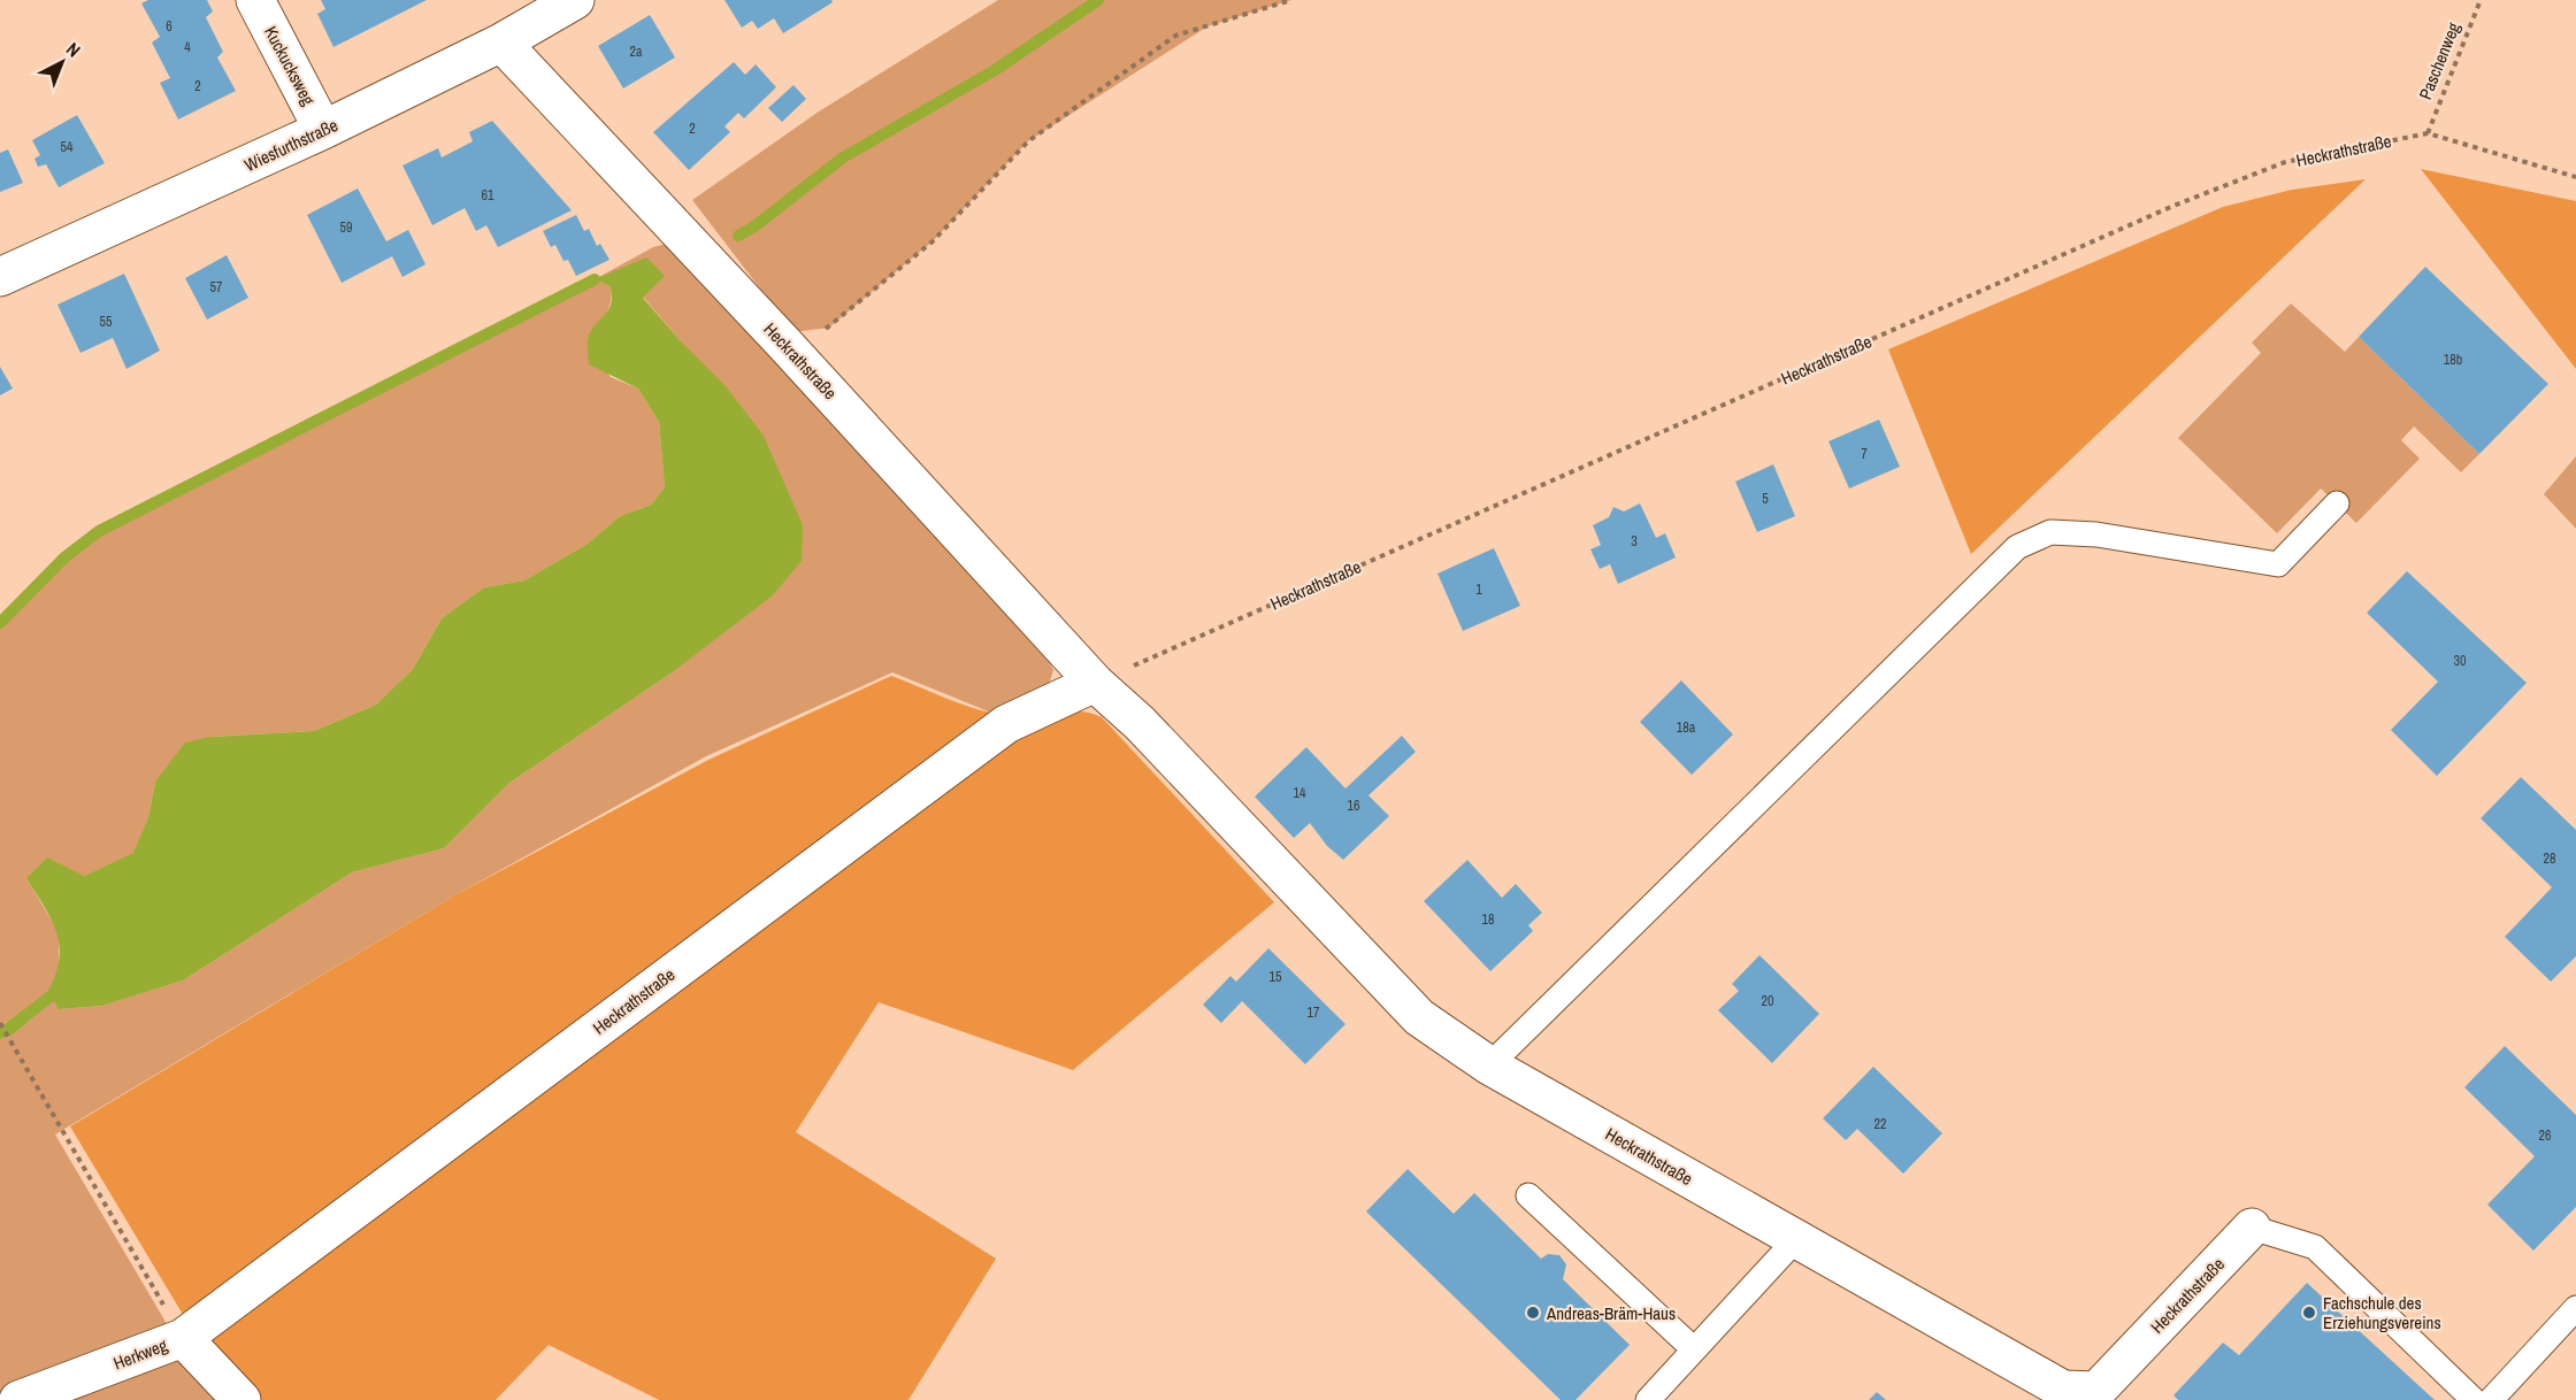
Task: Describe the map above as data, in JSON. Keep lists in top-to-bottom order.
{
  "streets": {
    "street": [
      "Kuckucksweg",
      "Wiesfurthstraße",
      "Heckrathstraße",
      "Herkweg"
    ],
    "path": ["Paschenweg"]
  },
  "crossings": [
    ["Paschenweg", "Heckrathstraße"],
    ["Kuckucksweg", "Wiesfurthstraße"],
    ["Wiesfurthstraße", "Heckrathstraße"],
    ["Heckrathstraße", "Herkweg"]
  ],
  "places": ["Andreas-Bräm-Haus", "Fachschule des Erziehungsvereins"],
  "house_numbers": [
    "6",
    "4",
    "2a",
    "2",
    "2",
    "54",
    "61",
    "59",
    "57",
    "55",
    "18b",
    "7",
    "5",
    "3",
    "1",
    "30",
    "18a",
    "14",
    "16",
    "28",
    "18",
    "15",
    "20",
    "17",
    "22",
    "26"
  ],
  "north": "top right"
}
